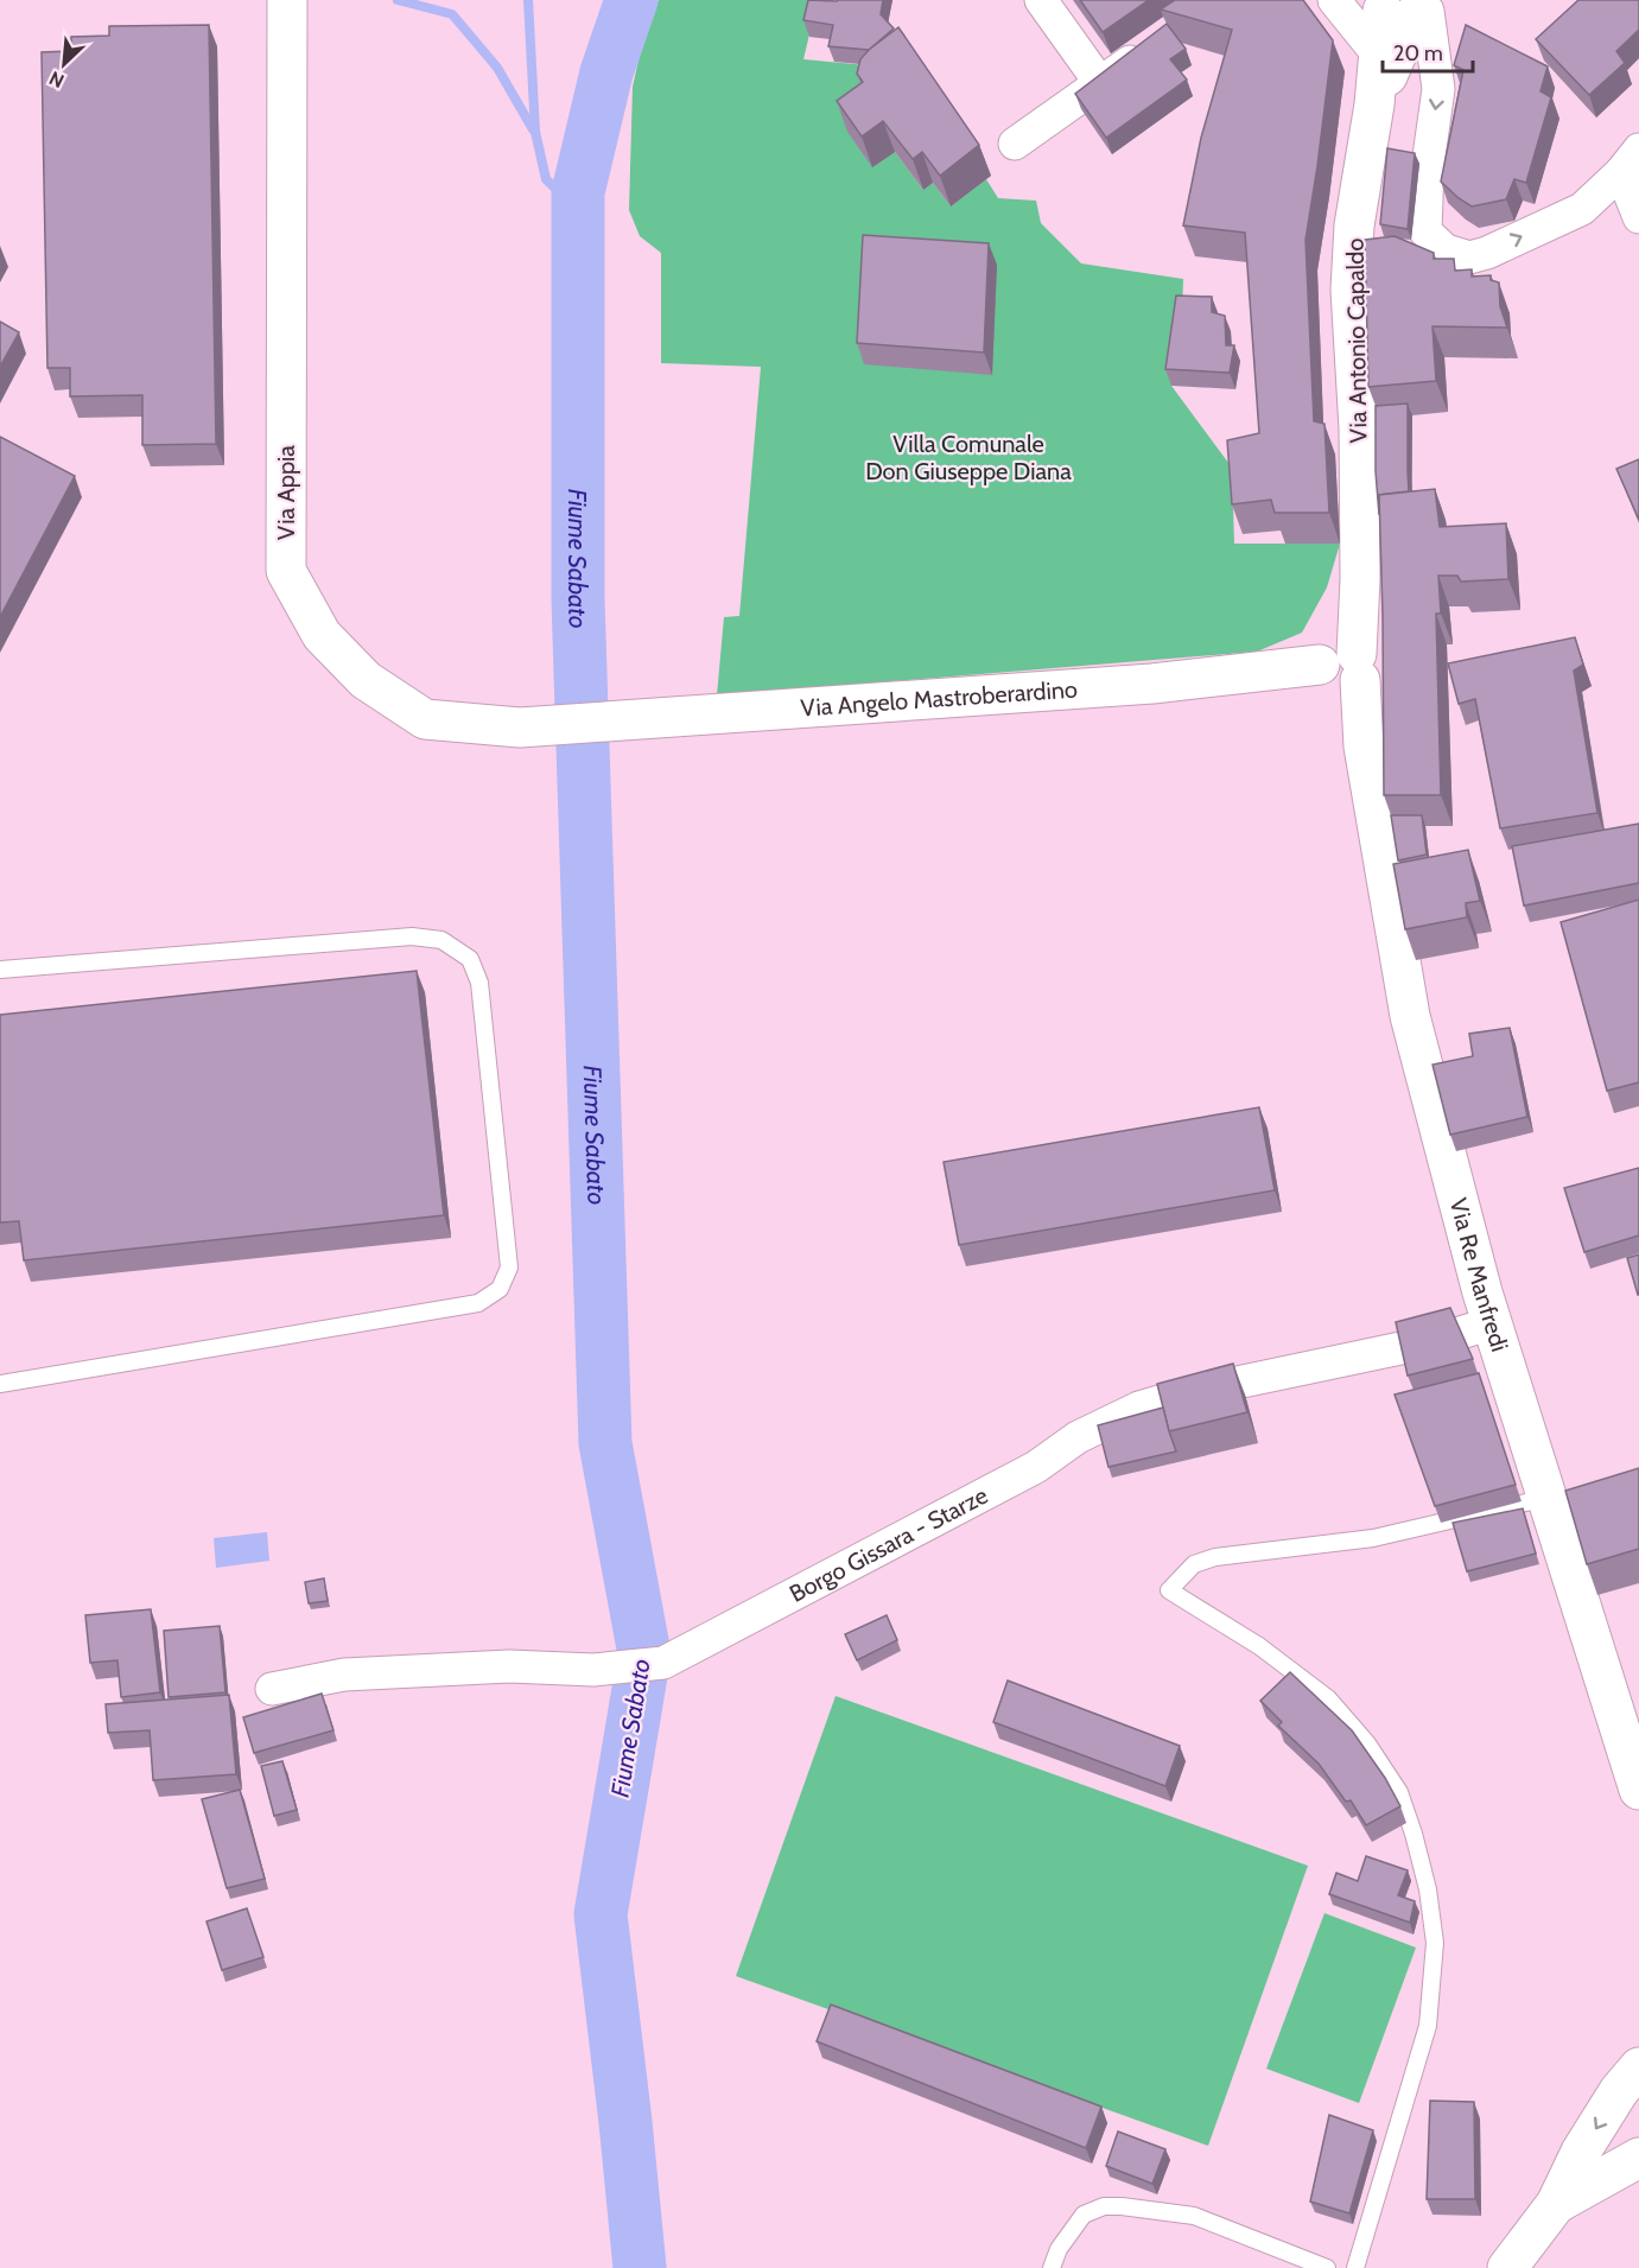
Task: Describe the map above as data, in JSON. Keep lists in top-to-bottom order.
{
  "streets": {
    "main road": [
      "Via Antonio Capaldo",
      "Via Appia",
      "Via Angelo Mastroberardino",
      "Via Re Manfredi"
    ],
    "street": ["Borgo Gissara - Starze"]
  },
  "crossings": [
    ["Via Antonio Capaldo", "Via Angelo Mastroberardino"],
    ["Via Antonio Capaldo", "Via Re Manfredi"],
    ["Via Appia", "Via Angelo Mastroberardino"],
    ["Via Angelo Mastroberardino", "Via Re Manfredi"],
    ["Via Re Manfredi", "Borgo Gissara - Starze"]
  ],
  "water": ["Fiume Sabato"],
  "parks": ["Villa Comunale Don Giuseppe Diana"],
  "scale_bar": "20 m",
  "north": "bottom left"
}
